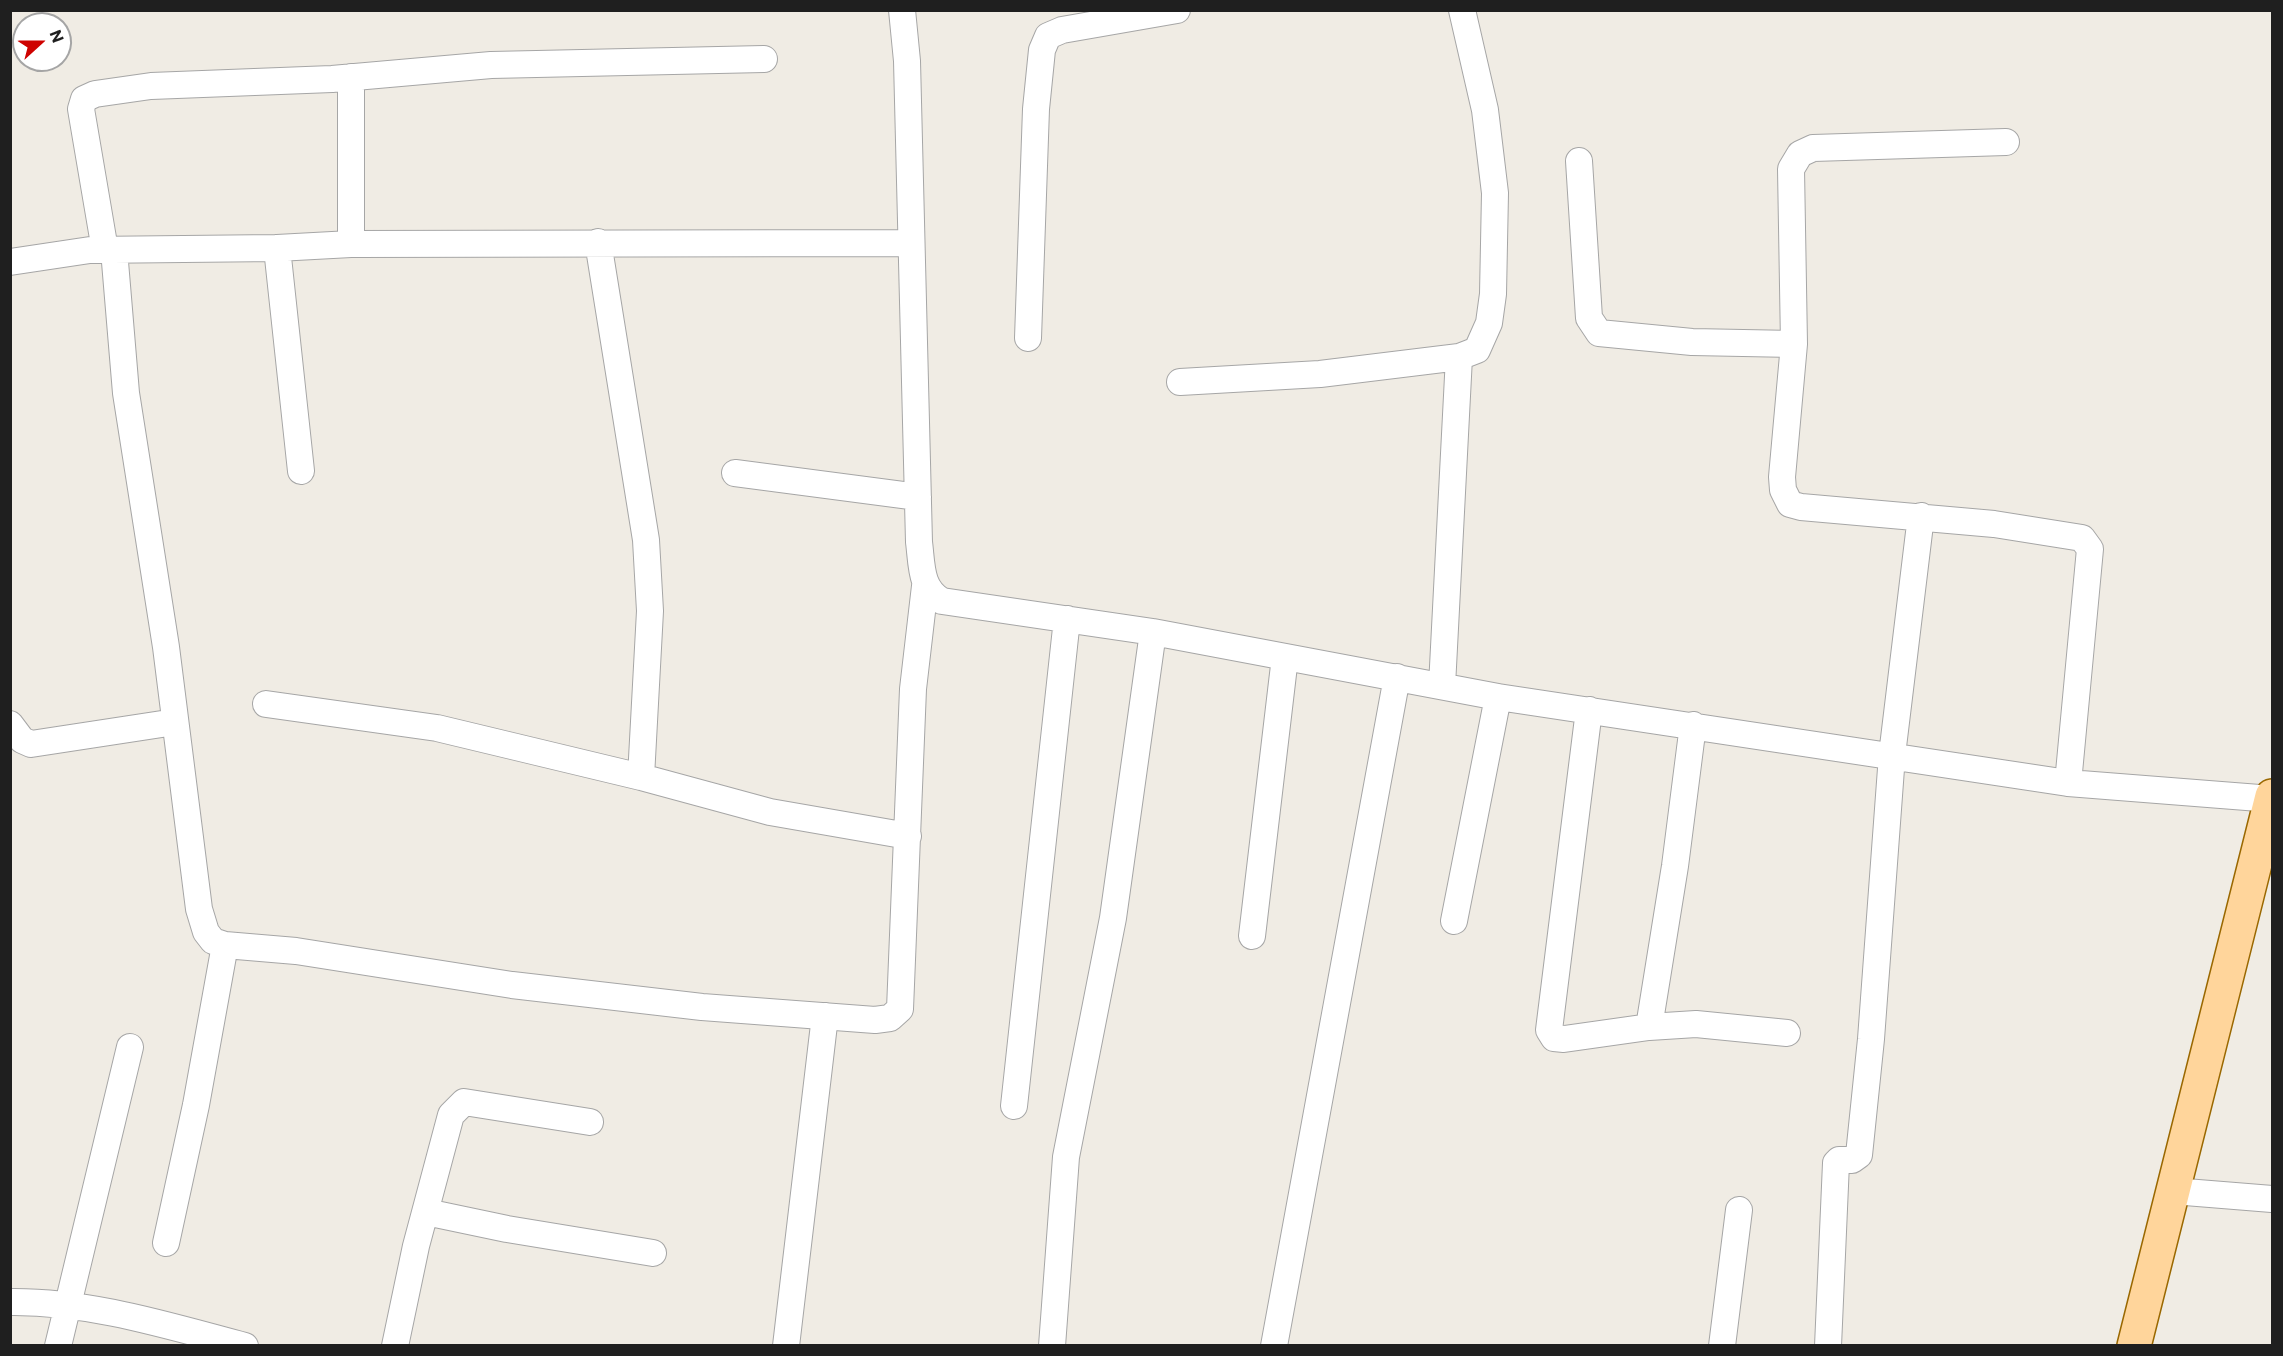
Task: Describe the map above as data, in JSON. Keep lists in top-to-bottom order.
{
  "north": "right"
}
